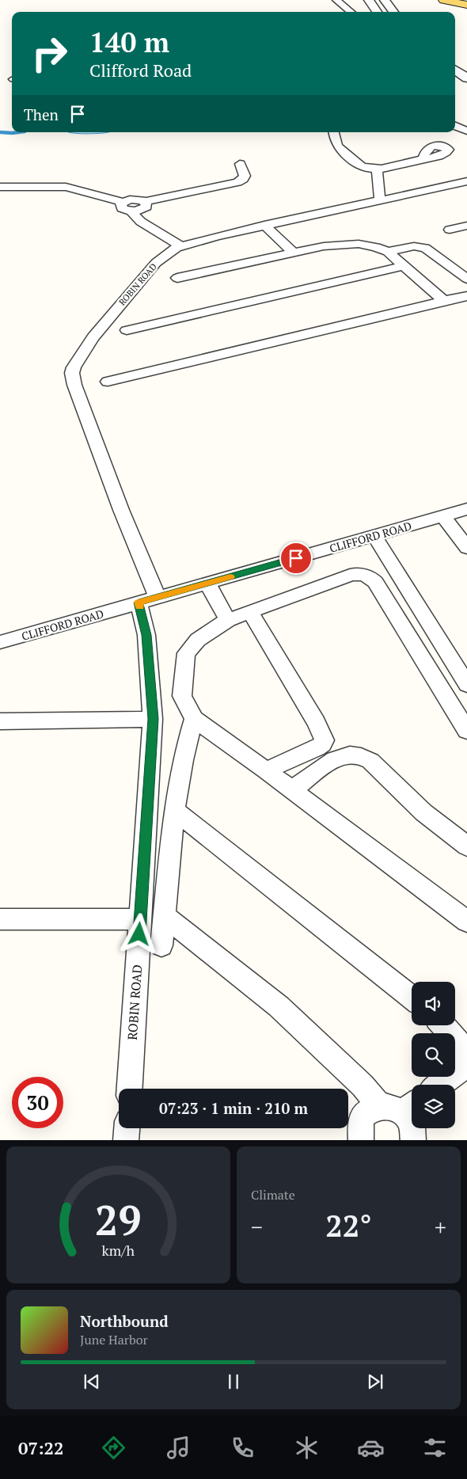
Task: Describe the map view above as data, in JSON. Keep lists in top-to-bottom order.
{
  "streets": {
    "street": ["ROBIN ROAD", "CLIFFORD ROAD"]
  },
  "crossings": [
    ["ROBIN ROAD", "CLIFFORD ROAD"]
  ],
  "page": {
    "turn": ["140 m", "Clifford Road"],
    "then": "Then",
    "limit": "30",
    "trip": "07:23 · 1 min · 210 m",
    "tile": "Climate",
    "heat": ["−", "22°", "+"],
    "song": ["Northbound", "June Harbor"],
    "tabs": "07:22",
    "gauge": ["29", "km/h"]
  }
}
